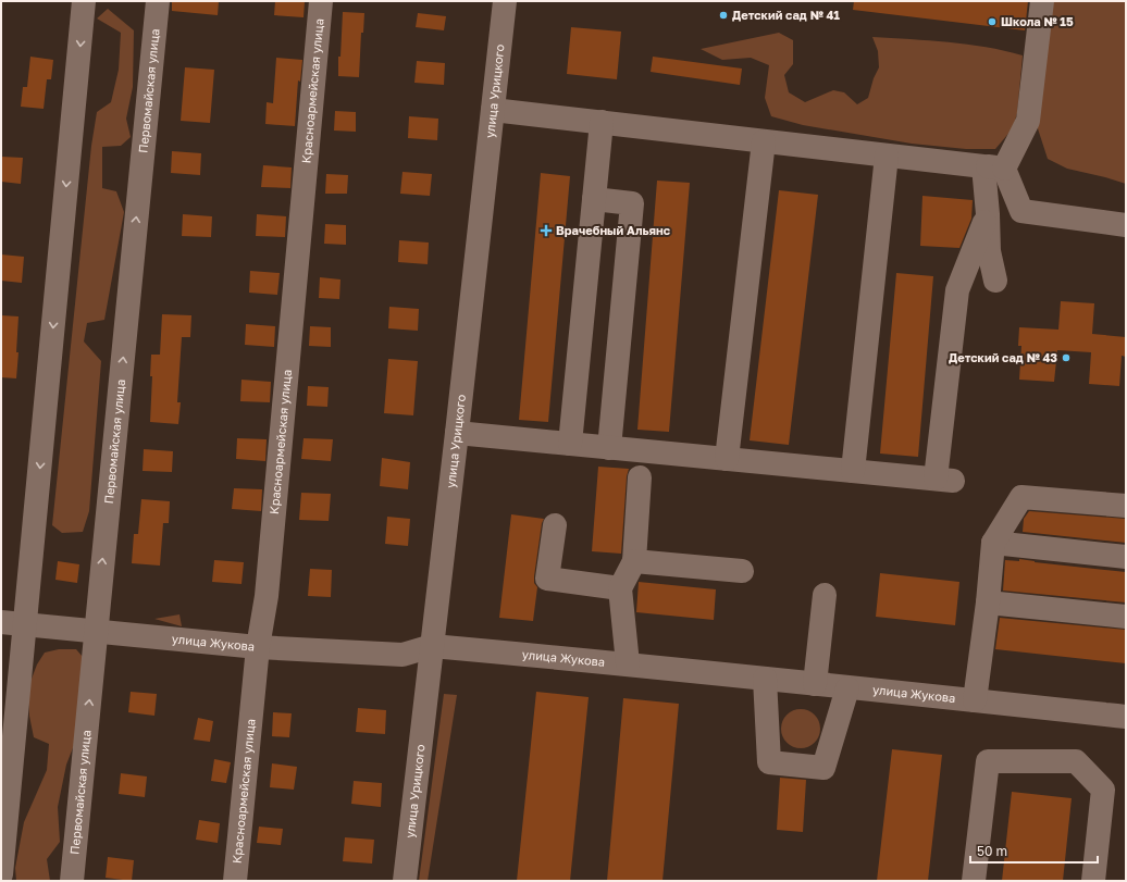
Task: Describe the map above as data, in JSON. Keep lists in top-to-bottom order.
{
  "streets": {
    "street": [
      "Первомайская улица",
      "Красноармейская улица",
      "улица Урицкого",
      "улица Жукова"
    ]
  },
  "crossings": [
    ["Первомайская улица", "улица Жукова"],
    ["Красноармейская улица", "улица Жукова"],
    ["улица Урицкого", "улица Жукова"]
  ],
  "places": {
    "other": ["Детский сад № 41", "Школа № 15", "Детский сад № 43"],
    "health": ["Врачебный Альянс"]
  },
  "scale_bar": "50 m"
}
